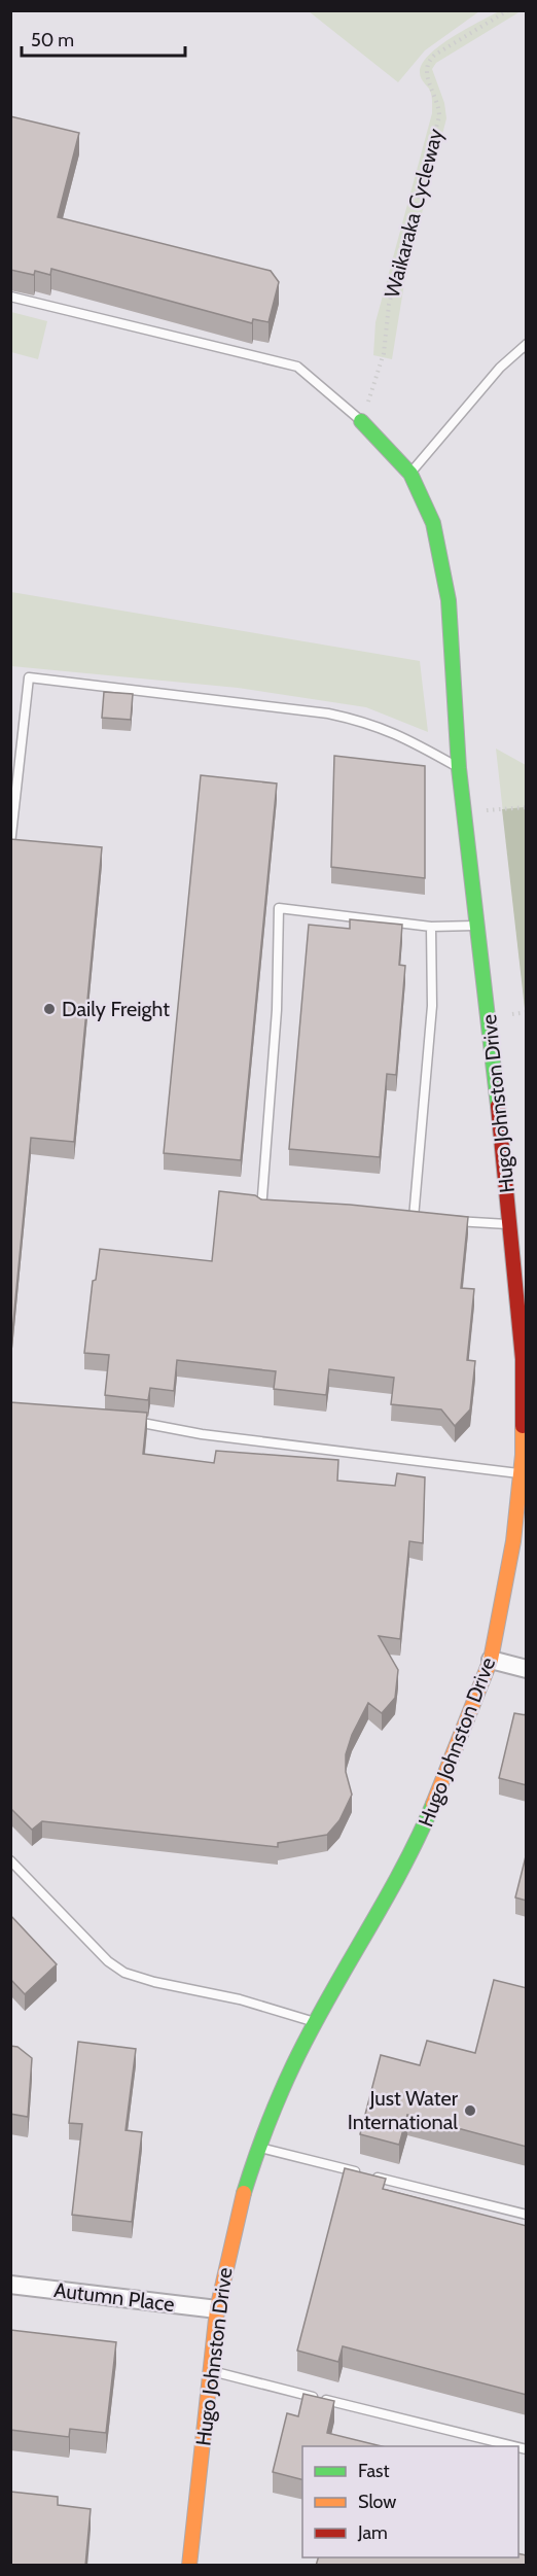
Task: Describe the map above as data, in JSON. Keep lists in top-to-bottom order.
{
  "streets": {
    "street": ["Hugo Johnston Drive", "Autumn Place"],
    "path": ["Waikaraka Cycleway"]
  },
  "crossings": [
    ["Waikaraka Cycleway", "Hugo Johnston Drive"],
    ["Hugo Johnston Drive", "Autumn Place"]
  ],
  "places": ["Daily Freight", "Just Water International"],
  "legend": ["Fast", "Slow", "Jam"],
  "scale_bar": "50 m"
}
